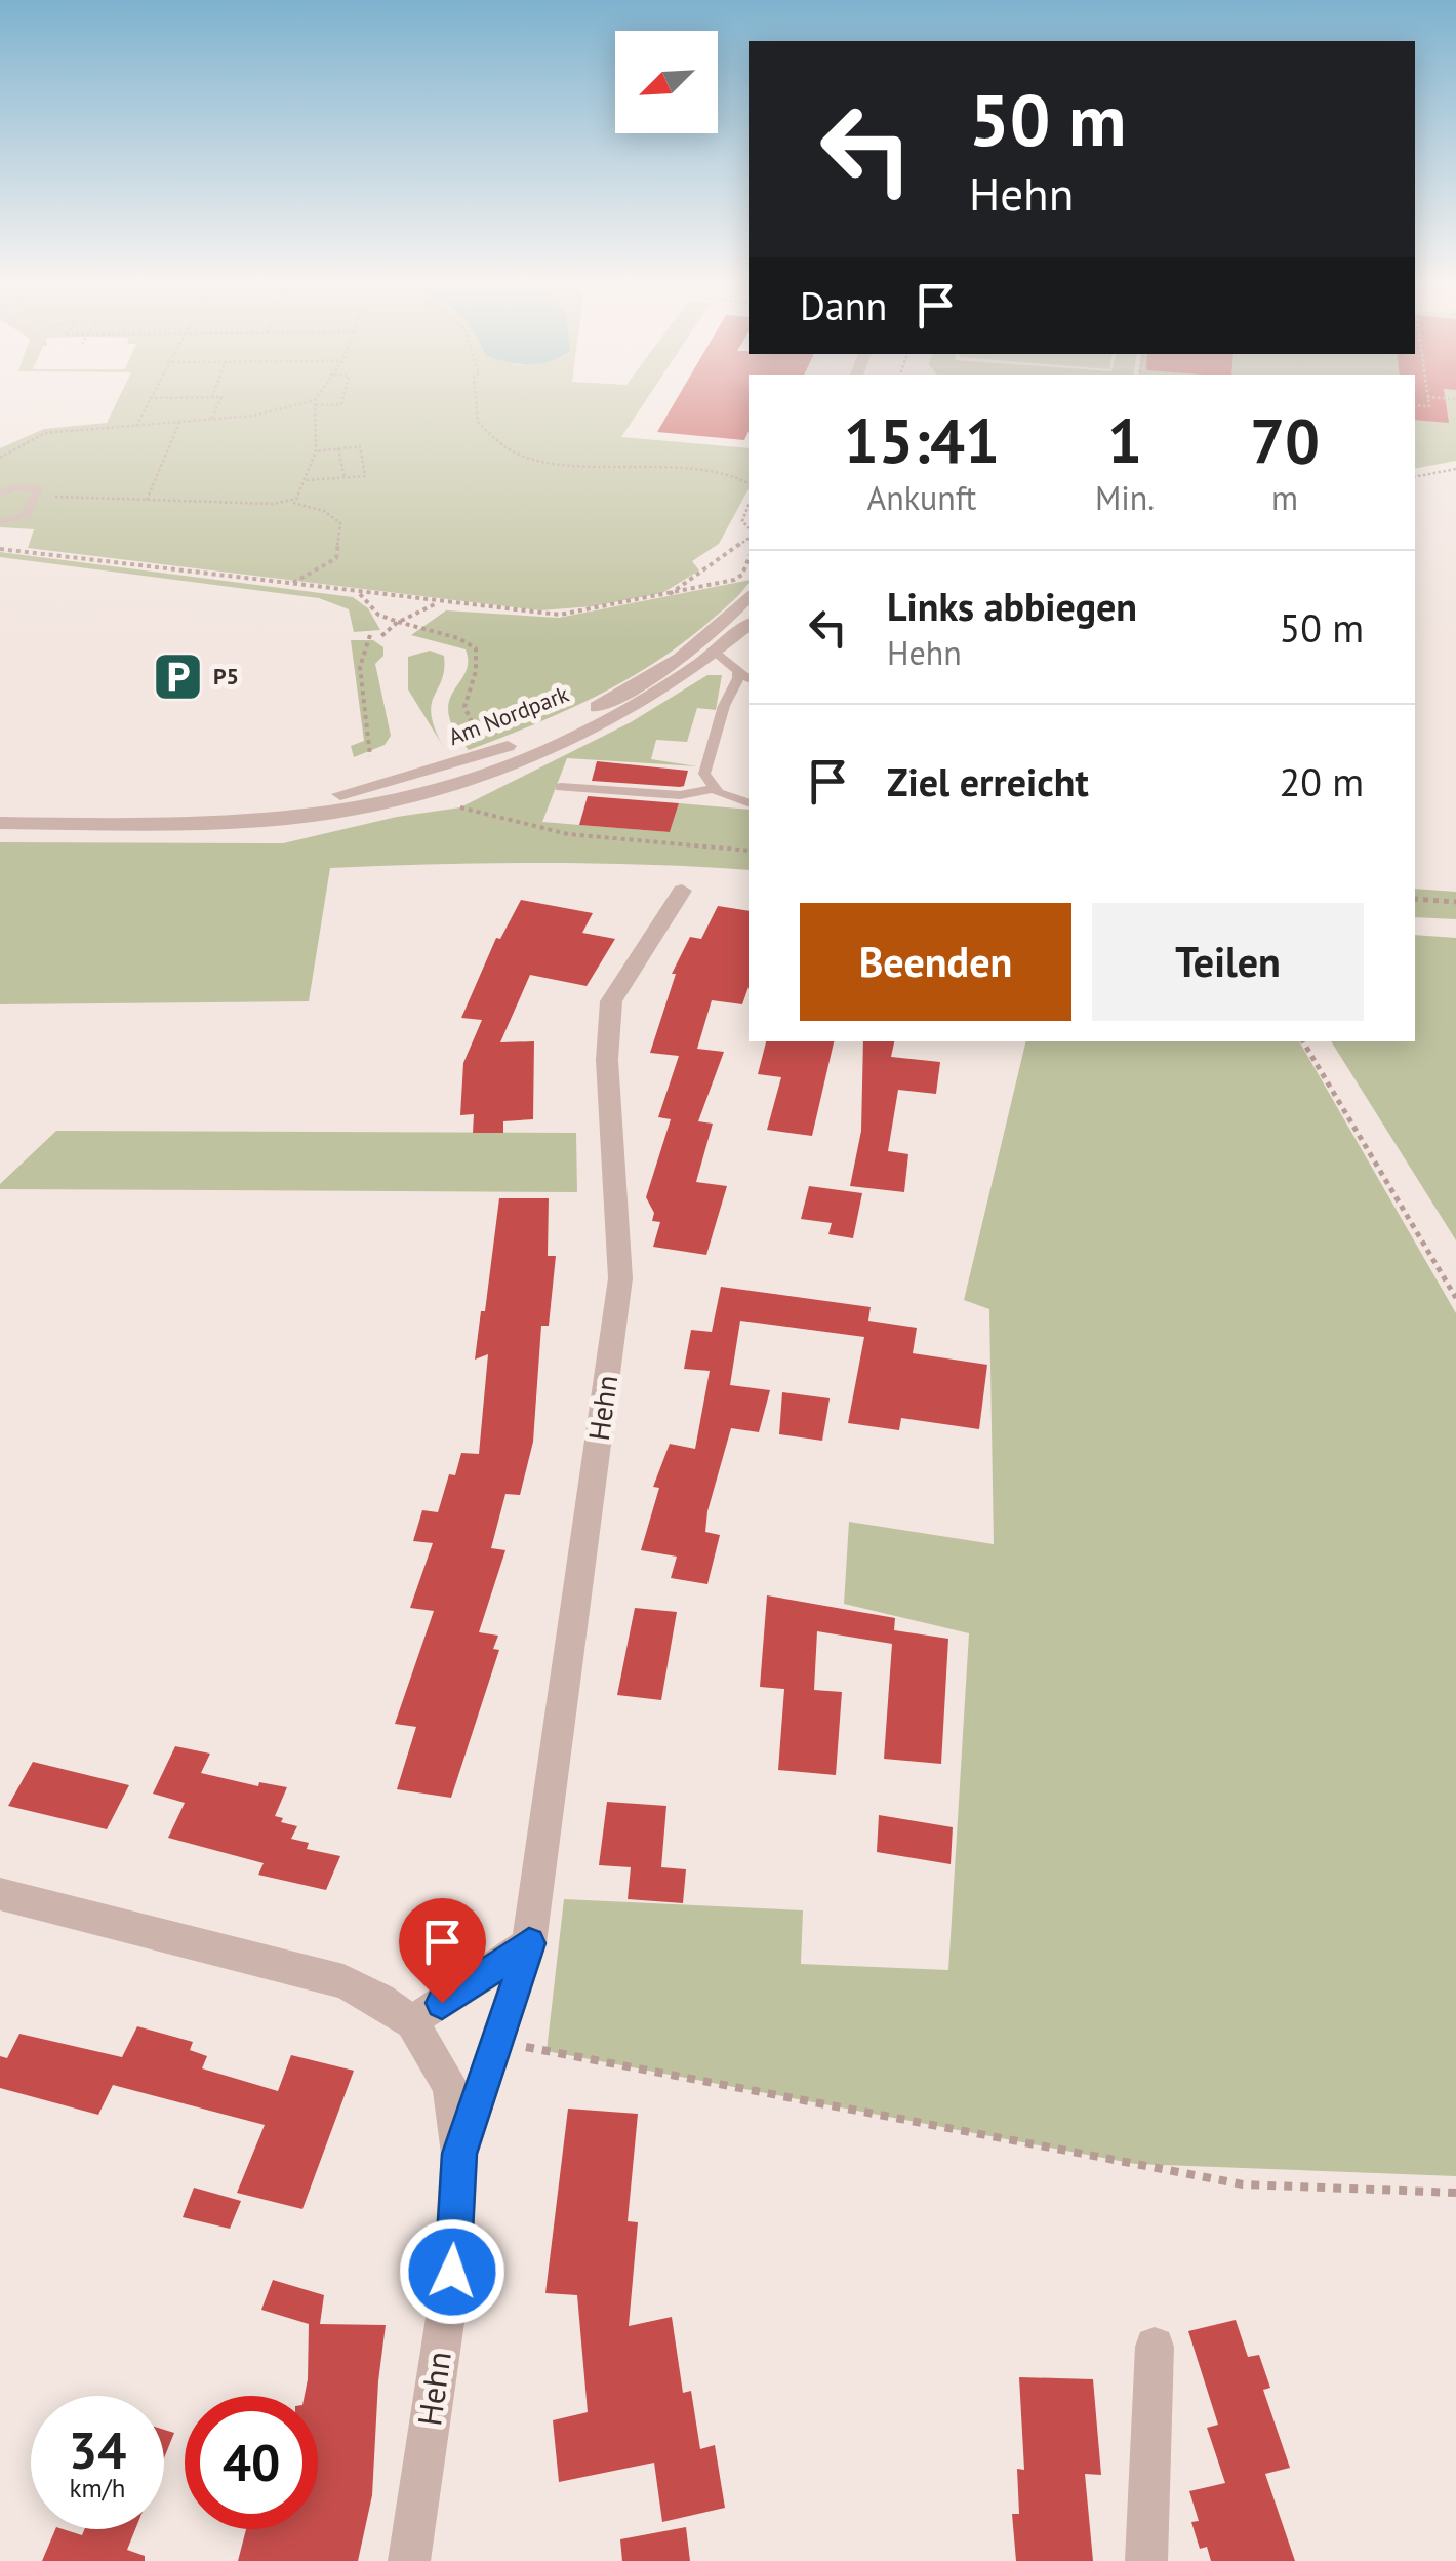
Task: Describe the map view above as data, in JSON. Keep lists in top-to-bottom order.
{
  "streets": {
    "street": ["Am Nordpark", "Hehn"]
  },
  "places": {
    "parking": ["P5"]
  },
  "north": "bottom left",
  "page": {
    "turn": ["50 m", "Hehn"],
    "then": "Dann",
    "eta": [
      "15:41",
      "Ankunft",
      "1",
      "Min.",
      "70",
      "m"
    ],
    "list": [
      {
        "name": "Links abbiegen",
        "note": "Hehn",
        "value": "50 m"
      },
      {
        "name": "Ziel erreicht",
        "value": "20 m"
      }
    ],
    "buttons": ["Beenden", "Teilen"],
    "speed": "34 km/h",
    "limit": "40"
  }
}
